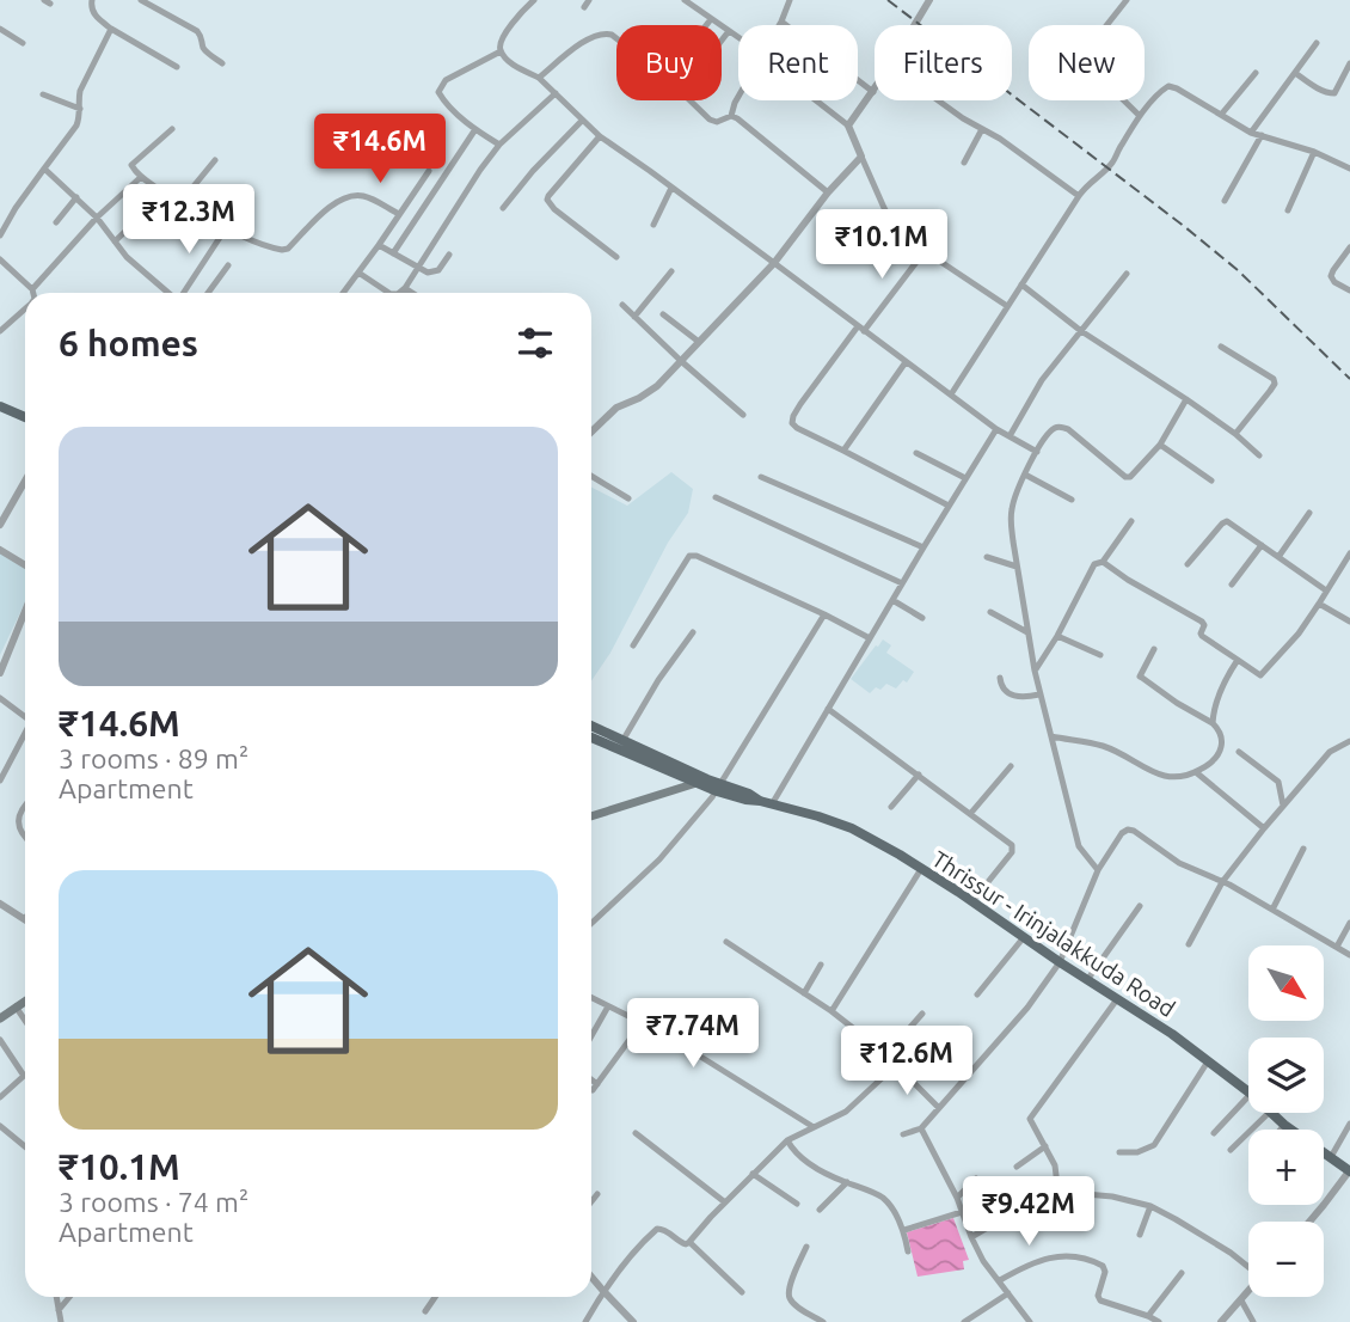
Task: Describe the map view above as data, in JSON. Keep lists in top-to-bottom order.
{
  "streets": {
    "main road": ["Thrissur - Irinjalakkuda Road"]
  },
  "north": "bottom right",
  "page": {
    "chip": [
      "Buy",
      "Rent",
      "Filters",
      "New"
    ],
    "price": [
      "₹14.6M",
      "₹12.3M",
      "₹10.1M",
      "₹7.74M",
      "₹12.6M",
      "₹9.42M"
    ],
    "heading": "6 homes",
    "list": [
      {
        "name": "₹14.6M",
        "note": "3 rooms · 89 m² · Apartment"
      },
      {
        "name": "₹10.1M",
        "note": "3 rooms · 74 m² · Apartment"
      }
    ],
    "map_buttons": ["+", "−"]
  }
}
